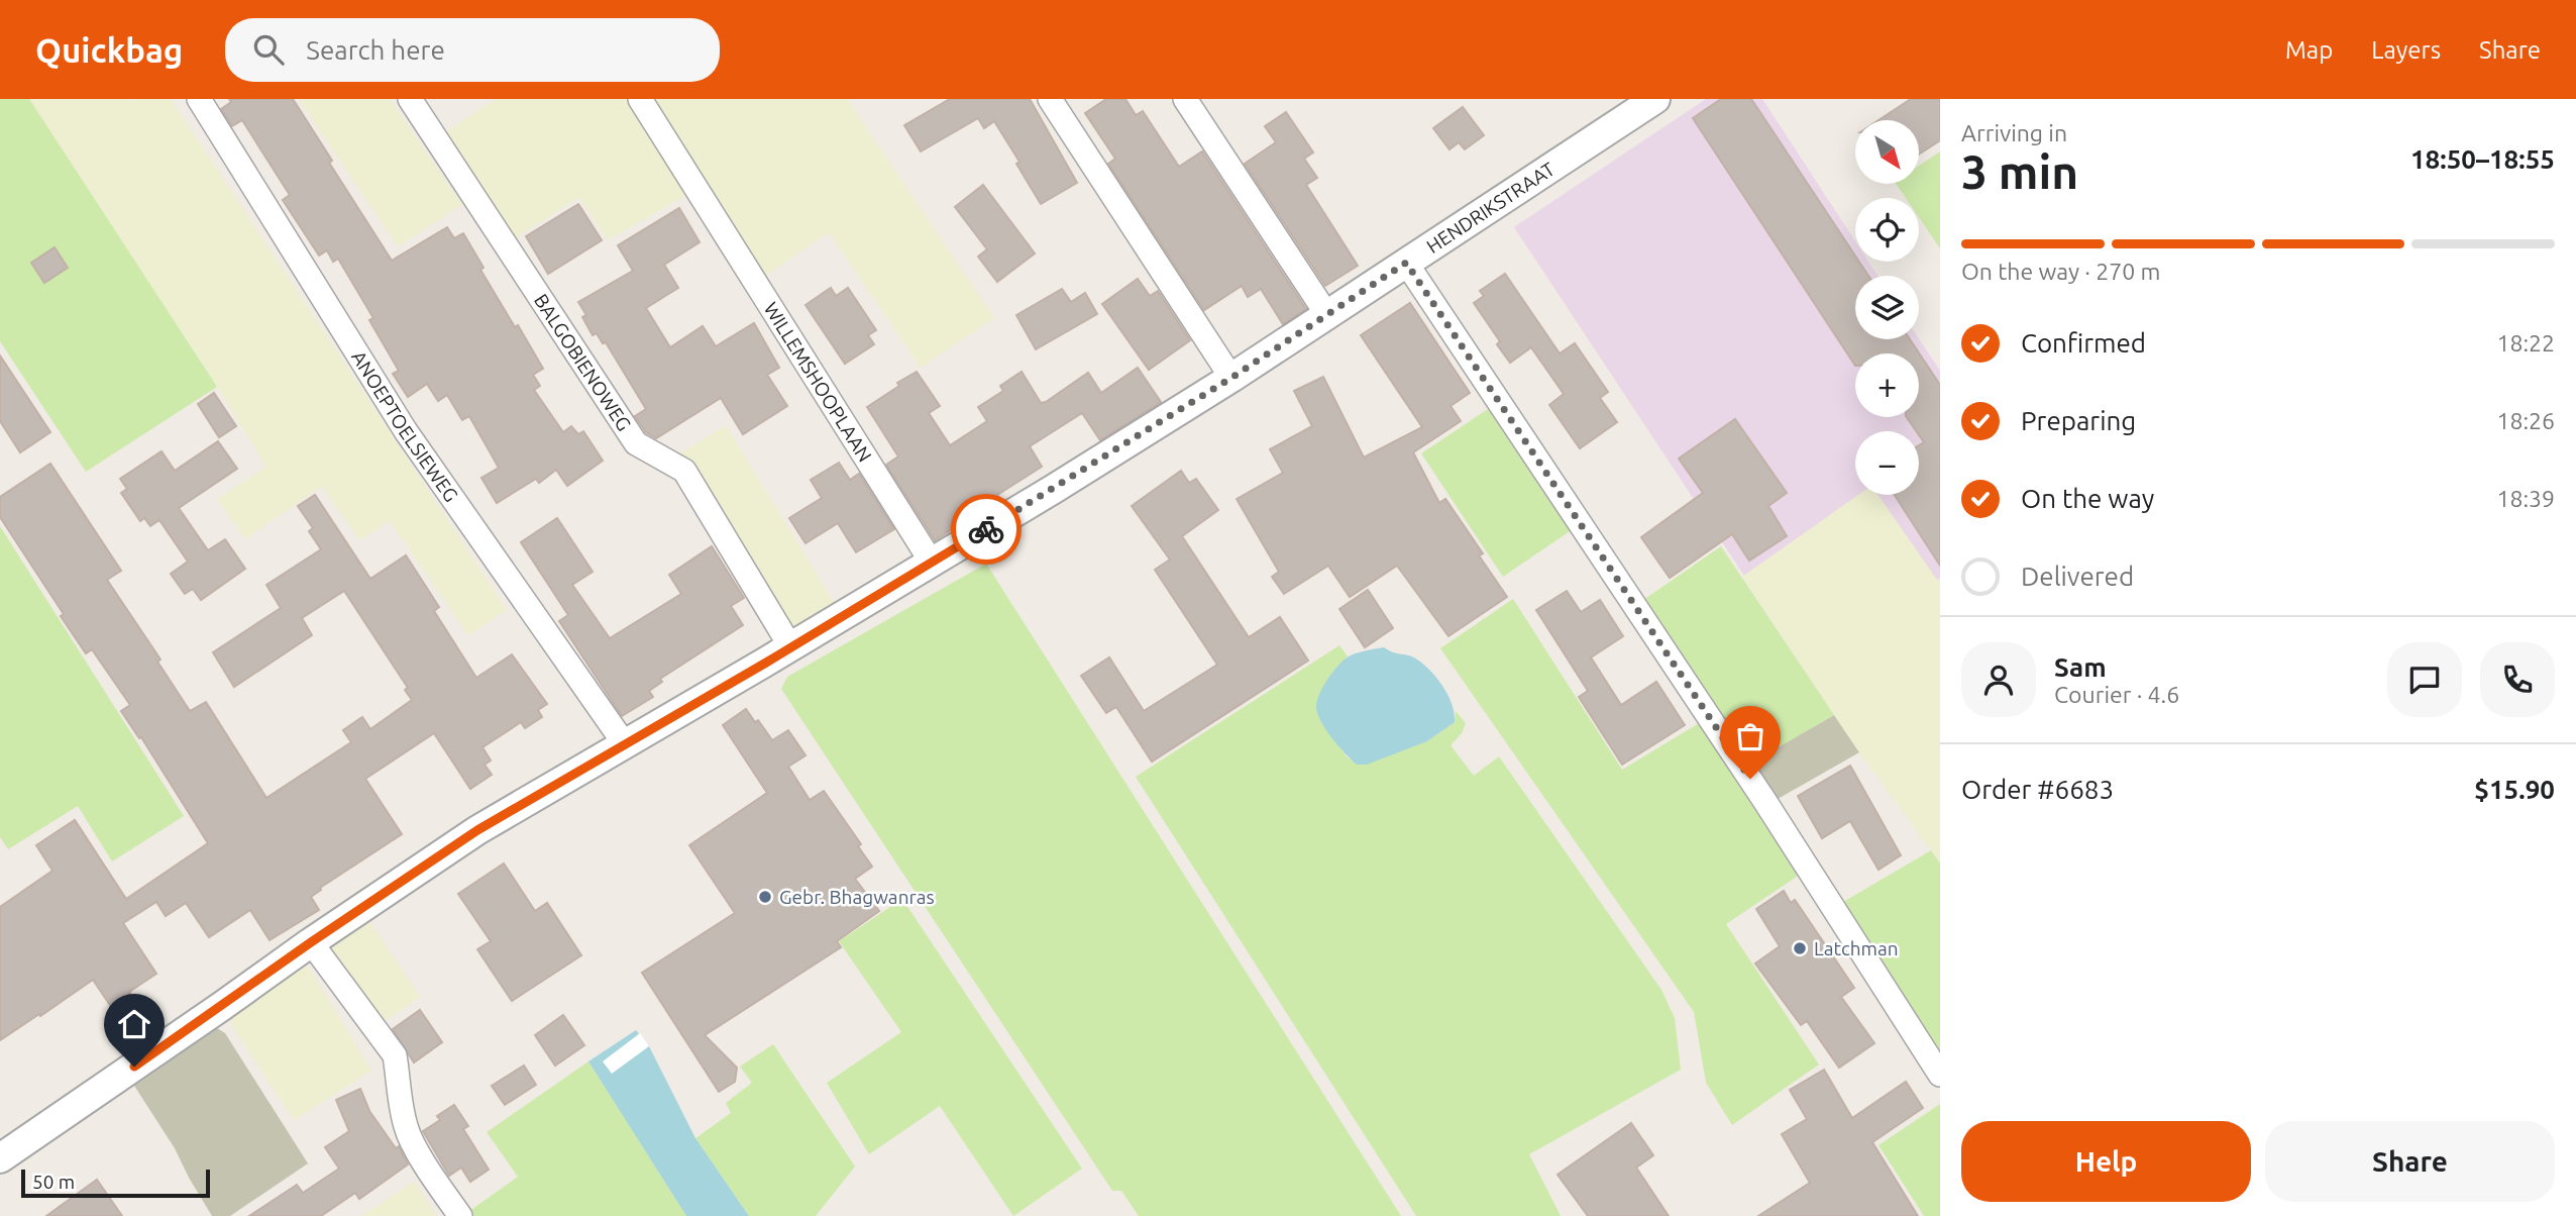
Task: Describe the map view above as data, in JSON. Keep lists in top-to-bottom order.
{
  "streets": {
    "street": [
      "HENDRIKSTRAAT",
      "BALGOBIENOWEG",
      "WILLEMSHOOPLAAN",
      "ANOEPTOELSIEWEG"
    ]
  },
  "crossings": [
    ["HENDRIKSTRAAT", "BALGOBIENOWEG"],
    ["HENDRIKSTRAAT", "WILLEMSHOOPLAAN"],
    ["HENDRIKSTRAAT", "ANOEPTOELSIEWEG"]
  ],
  "places": ["Gebr. Bhagwanras", "Latchman"],
  "scale_bar": "50 m",
  "north": "bottom right",
  "page": {
    "header": "Quickbag",
    "search": "Search here",
    "nav": ["Map", "Layers", "Share"],
    "heading": ["3 min", "Arriving in", "18:50–18:55"],
    "panel": [
      "Sam",
      "Courier · 4.6",
      "Order #6683",
      "$15.90"
    ],
    "map_buttons": ["+", "−"],
    "bar": "On the way · 270 m",
    "list": [
      ["Confirmed", "18:22"],
      ["Preparing", "18:26"],
      ["On the way", "18:39"],
      "Delivered"
    ],
    "buttons": ["Help", "Share"],
    "scale": "50 m"
  }
}
